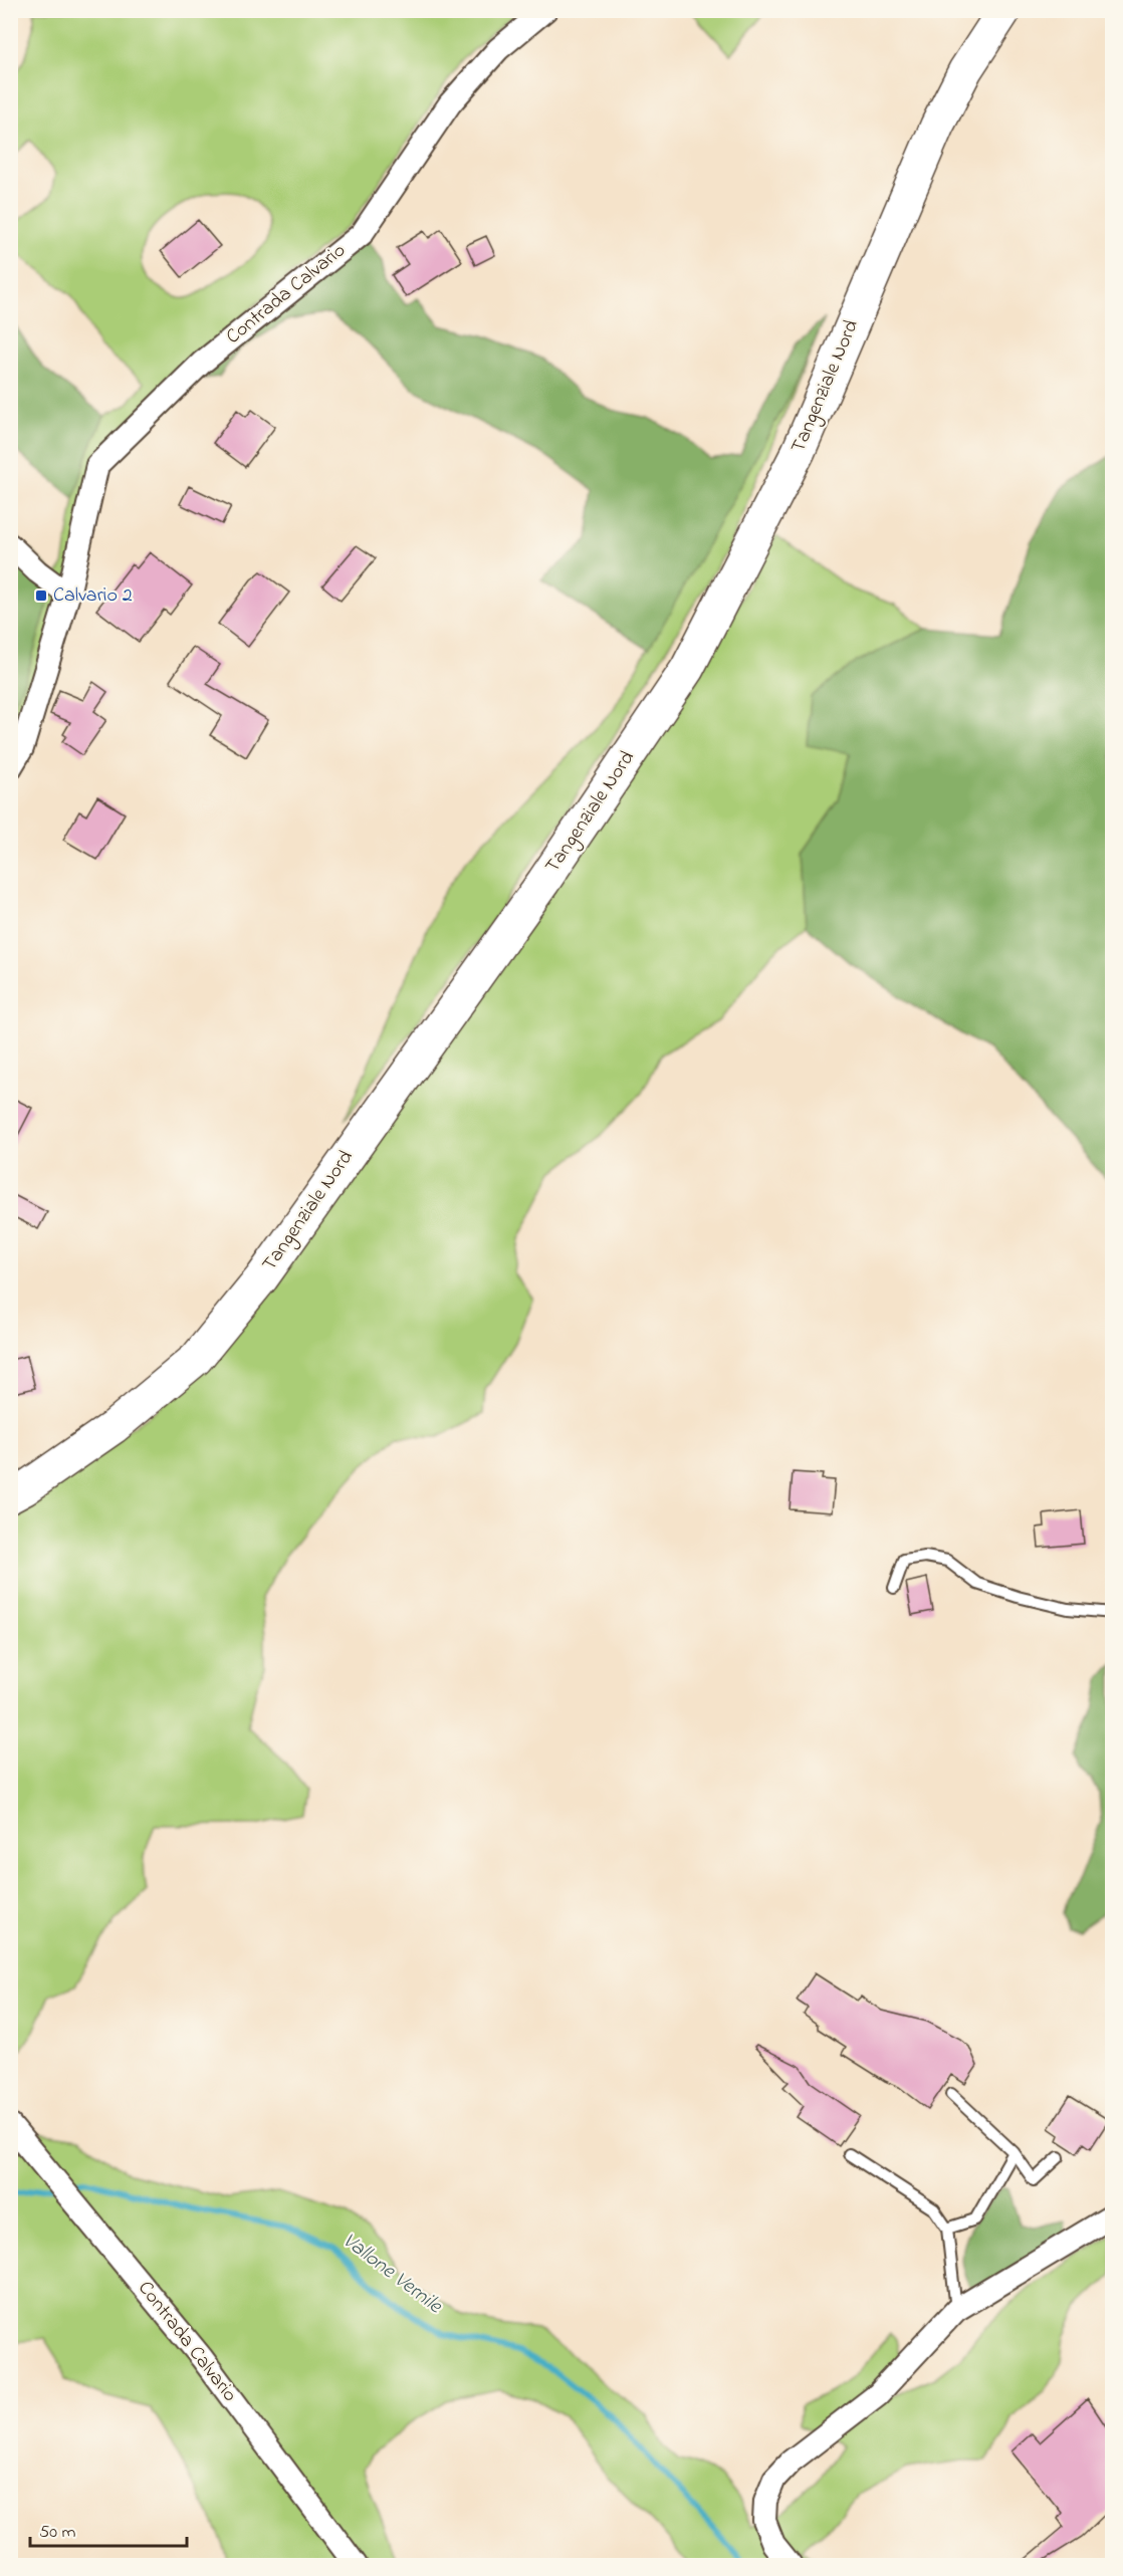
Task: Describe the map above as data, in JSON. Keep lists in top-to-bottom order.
{
  "streets": {
    "main road": ["Tangenziale Nord"],
    "street": ["Contrada Calvario"]
  },
  "water": ["Vallone Vernile"],
  "places": {
    "transit": ["Calvario 2"]
  },
  "scale_bar": "50 m"
}
